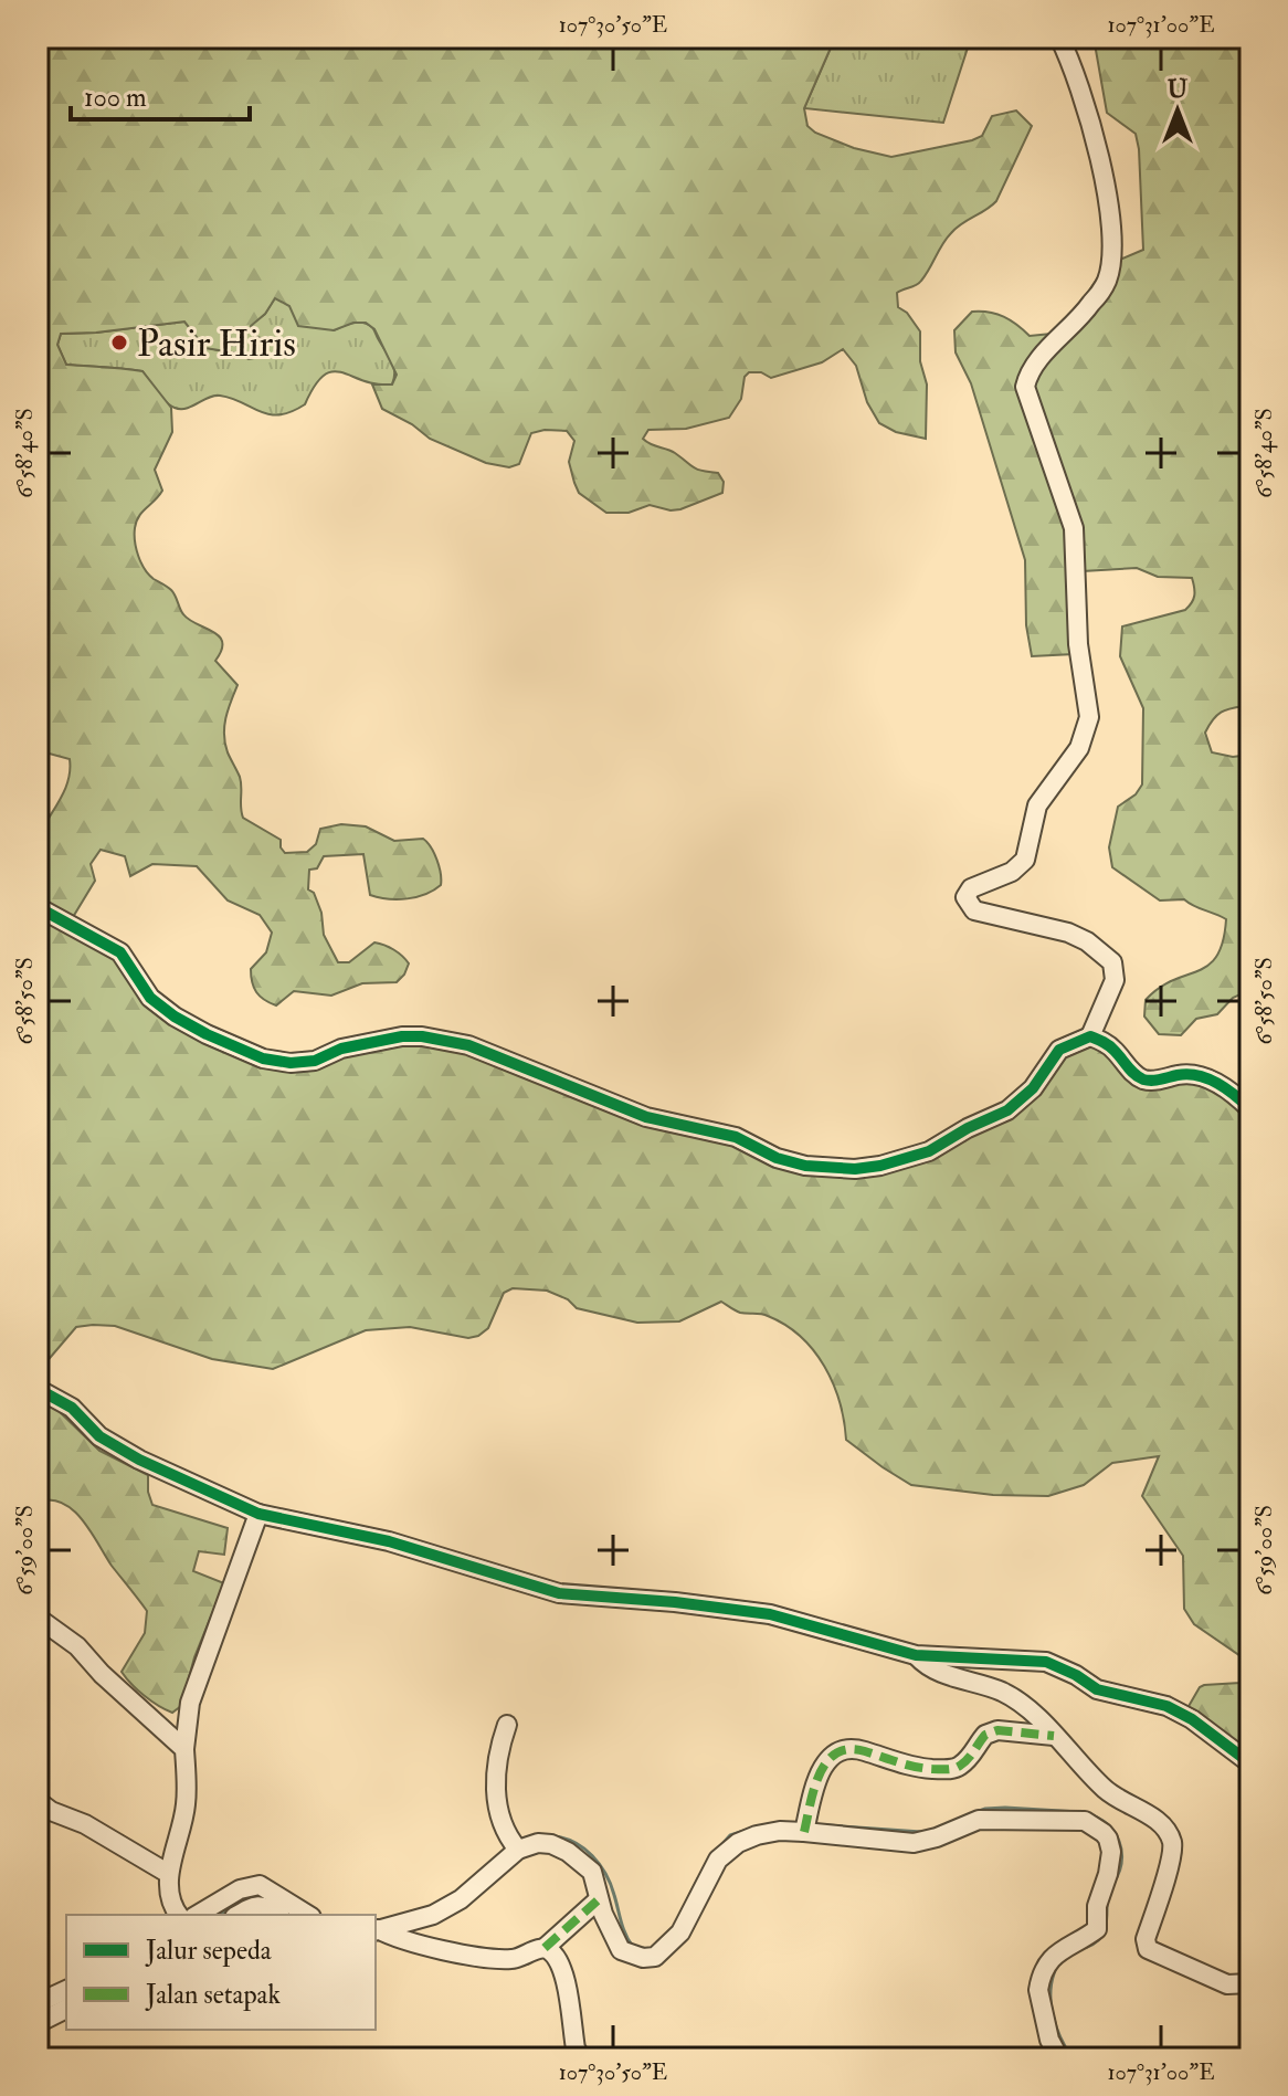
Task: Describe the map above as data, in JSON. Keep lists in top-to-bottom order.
{
  "places": ["Pasir Hiris"],
  "legend": ["Jalur sepeda", "Jalan setapak"],
  "scale_bar": "100 m",
  "north": "top",
  "coordinates": [
    "107°30'50\"E",
    "107°31'00\"E",
    "6°58'40\"S",
    "6°58'50\"S",
    "6°59'00\"S"
  ]
}
